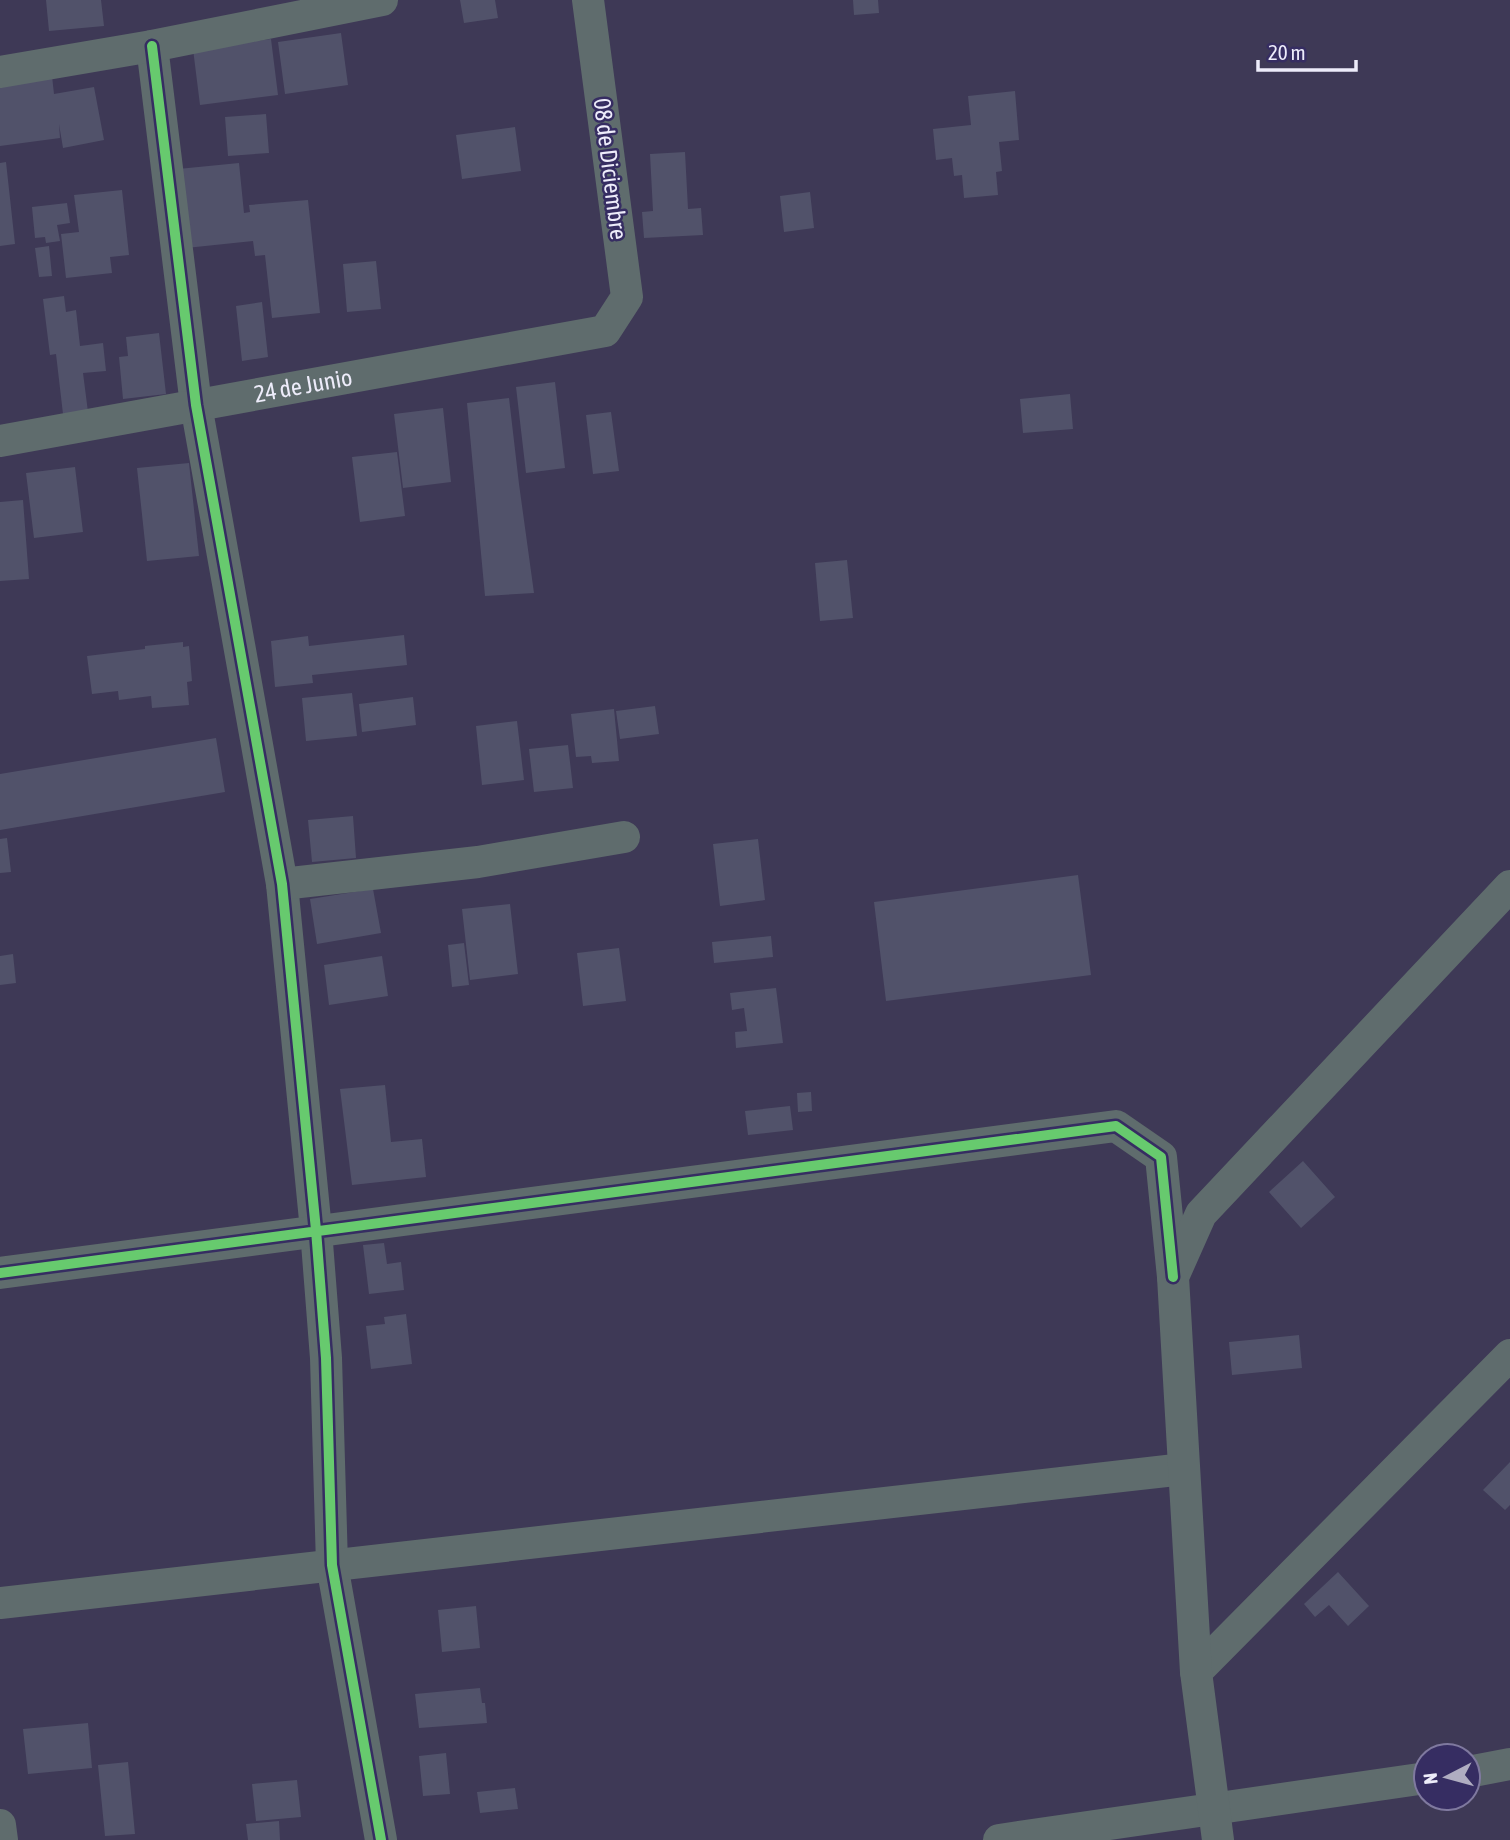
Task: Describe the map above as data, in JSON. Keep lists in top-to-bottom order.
{
  "streets": {
    "street": ["08 de Diciembre", "24 de Junio"]
  },
  "crossings": [
    ["08 de Diciembre", "24 de Junio"]
  ],
  "scale_bar": "20 m",
  "north": "left"
}
